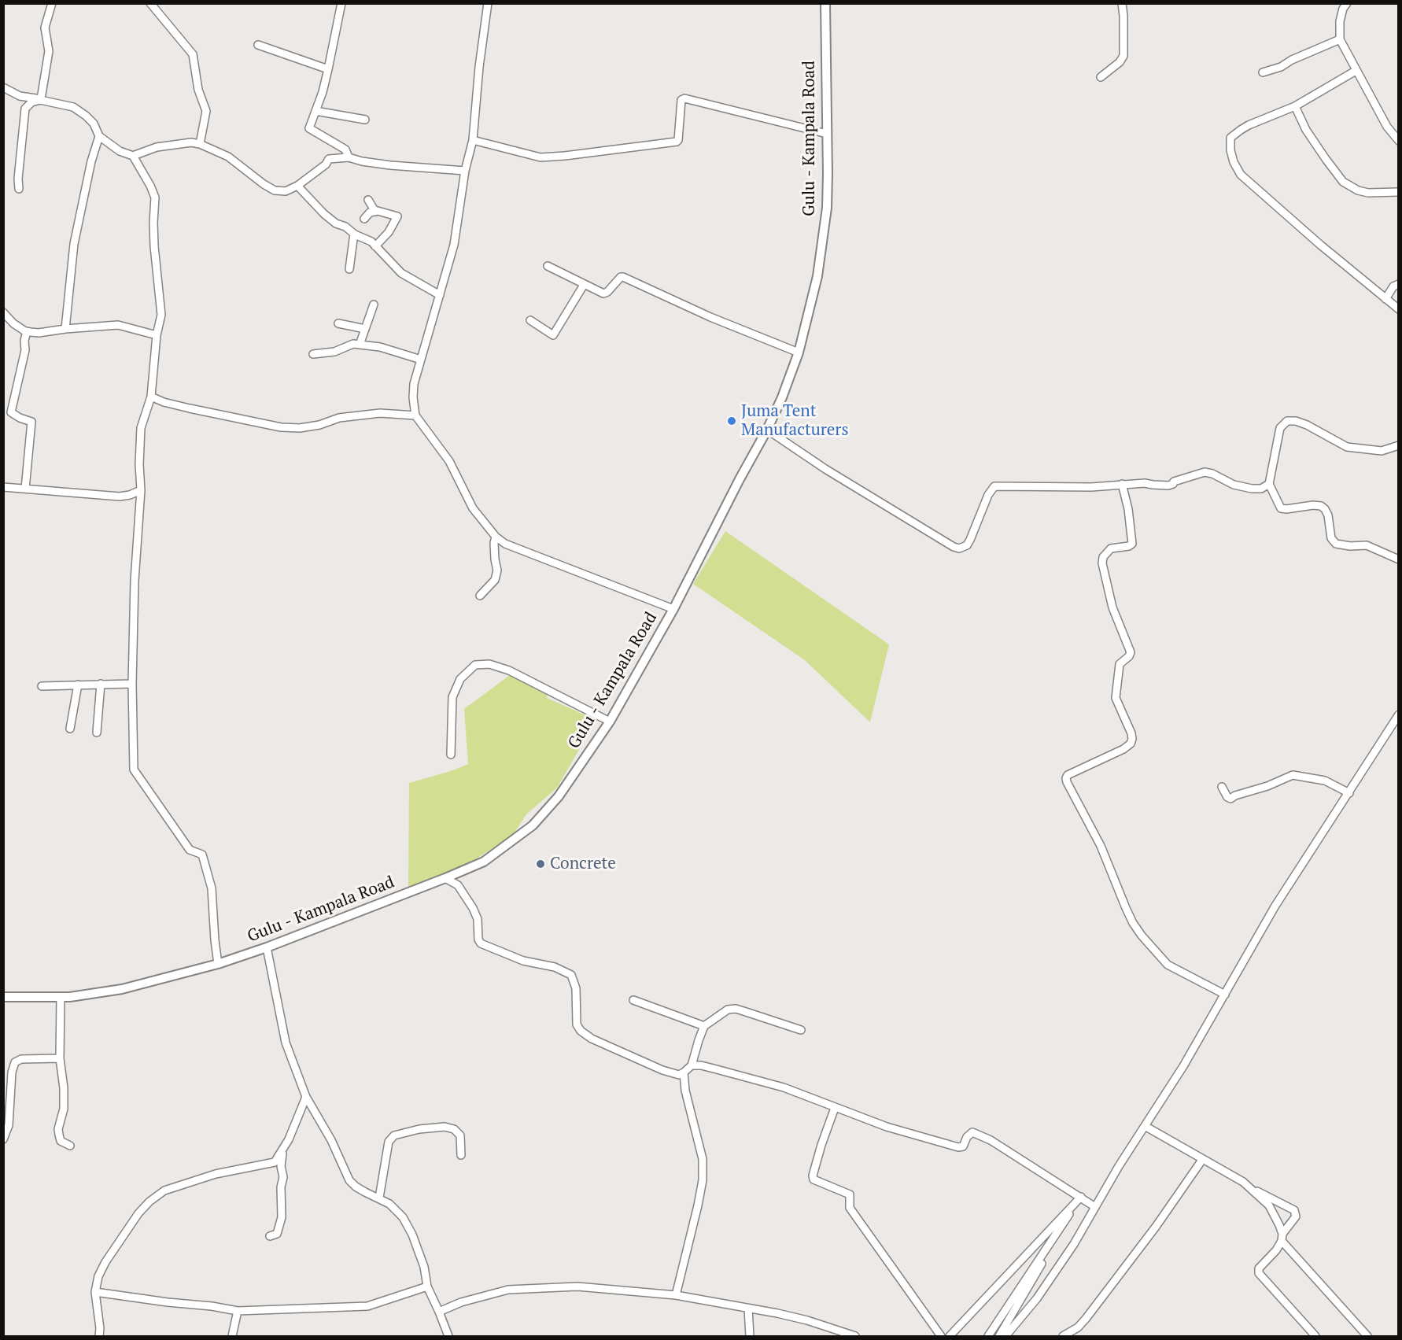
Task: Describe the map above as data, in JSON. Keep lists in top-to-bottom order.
{
  "streets": {
    "main road": ["Gulu - Kampala Road"]
  },
  "places": ["Juma Tent Manufacturers", "Concrete"]
}
